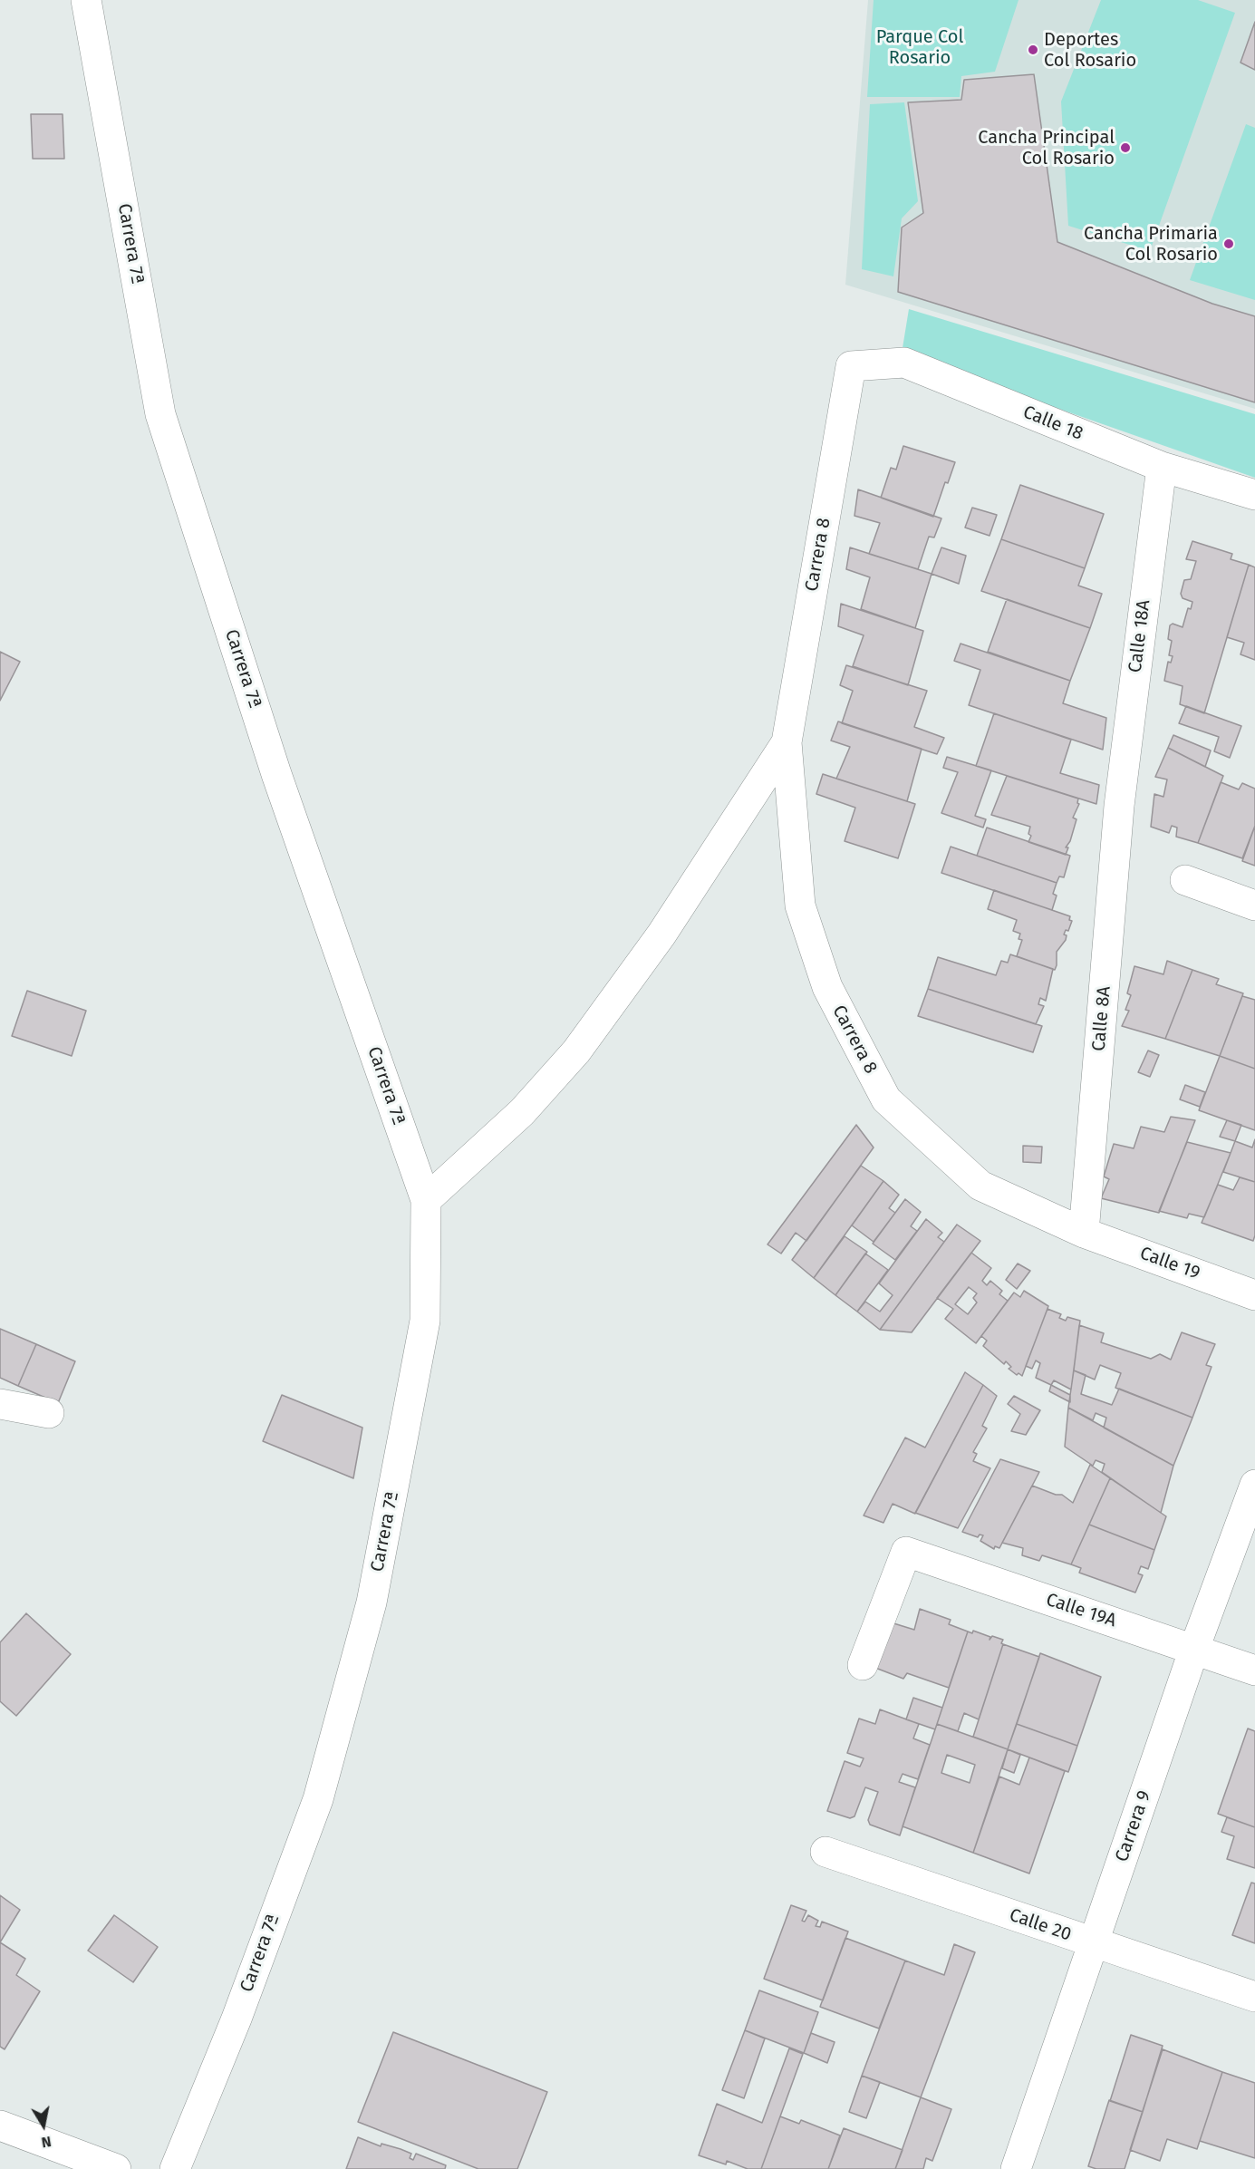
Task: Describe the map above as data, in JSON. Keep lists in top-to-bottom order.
{
  "streets": {
    "street": [
      "Carrera 7ª",
      "Calle 18",
      "Carrera 8",
      "Calle 18A",
      "Calle 8A",
      "Calle 19",
      "Calle 19A",
      "Carrera 9",
      "Calle 20"
    ]
  },
  "crossings": [
    ["Carrera 7ª", "Carrera 8"],
    ["Calle 18", "Carrera 8"],
    ["Calle 18", "Calle 18A"],
    ["Carrera 8", "Calle 8A"],
    ["Carrera 8", "Calle 19"],
    ["Calle 18A", "Calle 8A"],
    ["Calle 8A", "Calle 19"],
    ["Calle 19A", "Carrera 9"],
    ["Carrera 9", "Calle 20"]
  ],
  "parks": ["Parque Col Rosario"],
  "places": ["Deportes Col Rosario", "Cancha Principal Col Rosario", "Cancha Primaria Col Rosario"],
  "north": "bottom"
}
